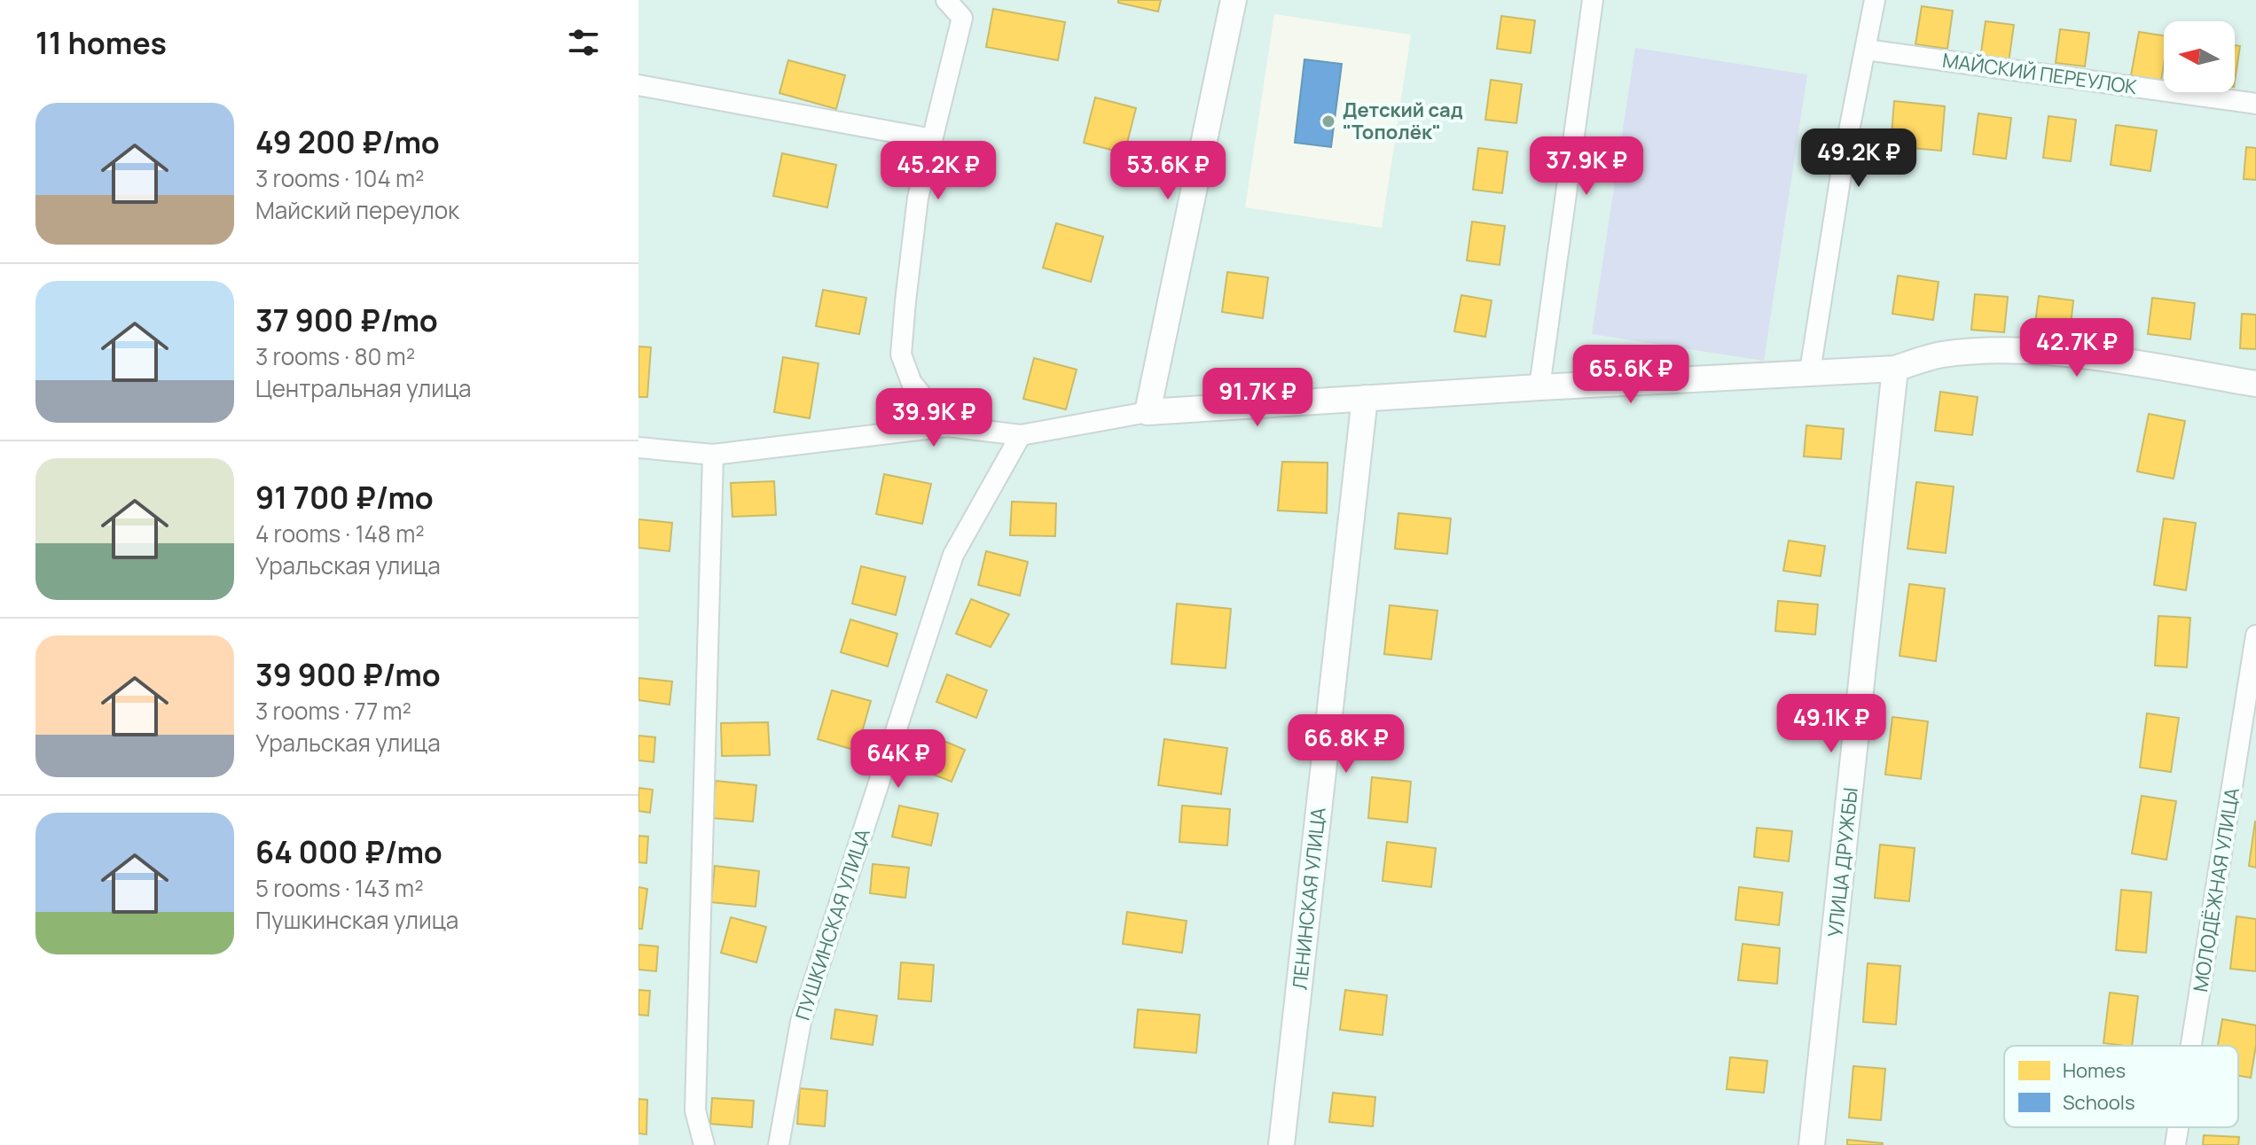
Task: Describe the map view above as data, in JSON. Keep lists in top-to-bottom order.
{
  "streets": {
    "street": [
      "МАЙСКИЙ ПЕРЕУЛОК",
      "УЛИЦА ДРУЖБЫ",
      "МОЛОДЁЖНАЯ УЛИЦА",
      "ЛЕНИНСКАЯ УЛИЦА",
      "ПУШКИНСКАЯ УЛИЦА"
    ]
  },
  "places": ["Детский сад \"Тополёк\""],
  "legend": ["Homes", "Schools"],
  "north": "left",
  "page": {
    "heading": "11 homes",
    "list": [
      {
        "name": "49 200 ₽/mo",
        "note": "3 rooms · 104 m² · Майский переулок"
      },
      {
        "name": "37 900 ₽/mo",
        "note": "3 rooms · 80 m² · Центральная улица"
      },
      {
        "name": "91 700 ₽/mo",
        "note": "4 rooms · 148 m² · Уральская улица"
      },
      {
        "name": "39 900 ₽/mo",
        "note": "3 rooms · 77 m² · Уральская улица"
      },
      {
        "name": "64 000 ₽/mo",
        "note": "5 rooms · 143 m² · Пушкинская улица"
      }
    ],
    "price": [
      "49.2K ₽",
      "37.9K ₽",
      "45.2K ₽",
      "53.6K ₽",
      "42.7K ₽",
      "65.6K ₽",
      "91.7K ₽",
      "39.9K ₽",
      "49.1K ₽",
      "66.8K ₽",
      "64K ₽"
    ]
  }
}
